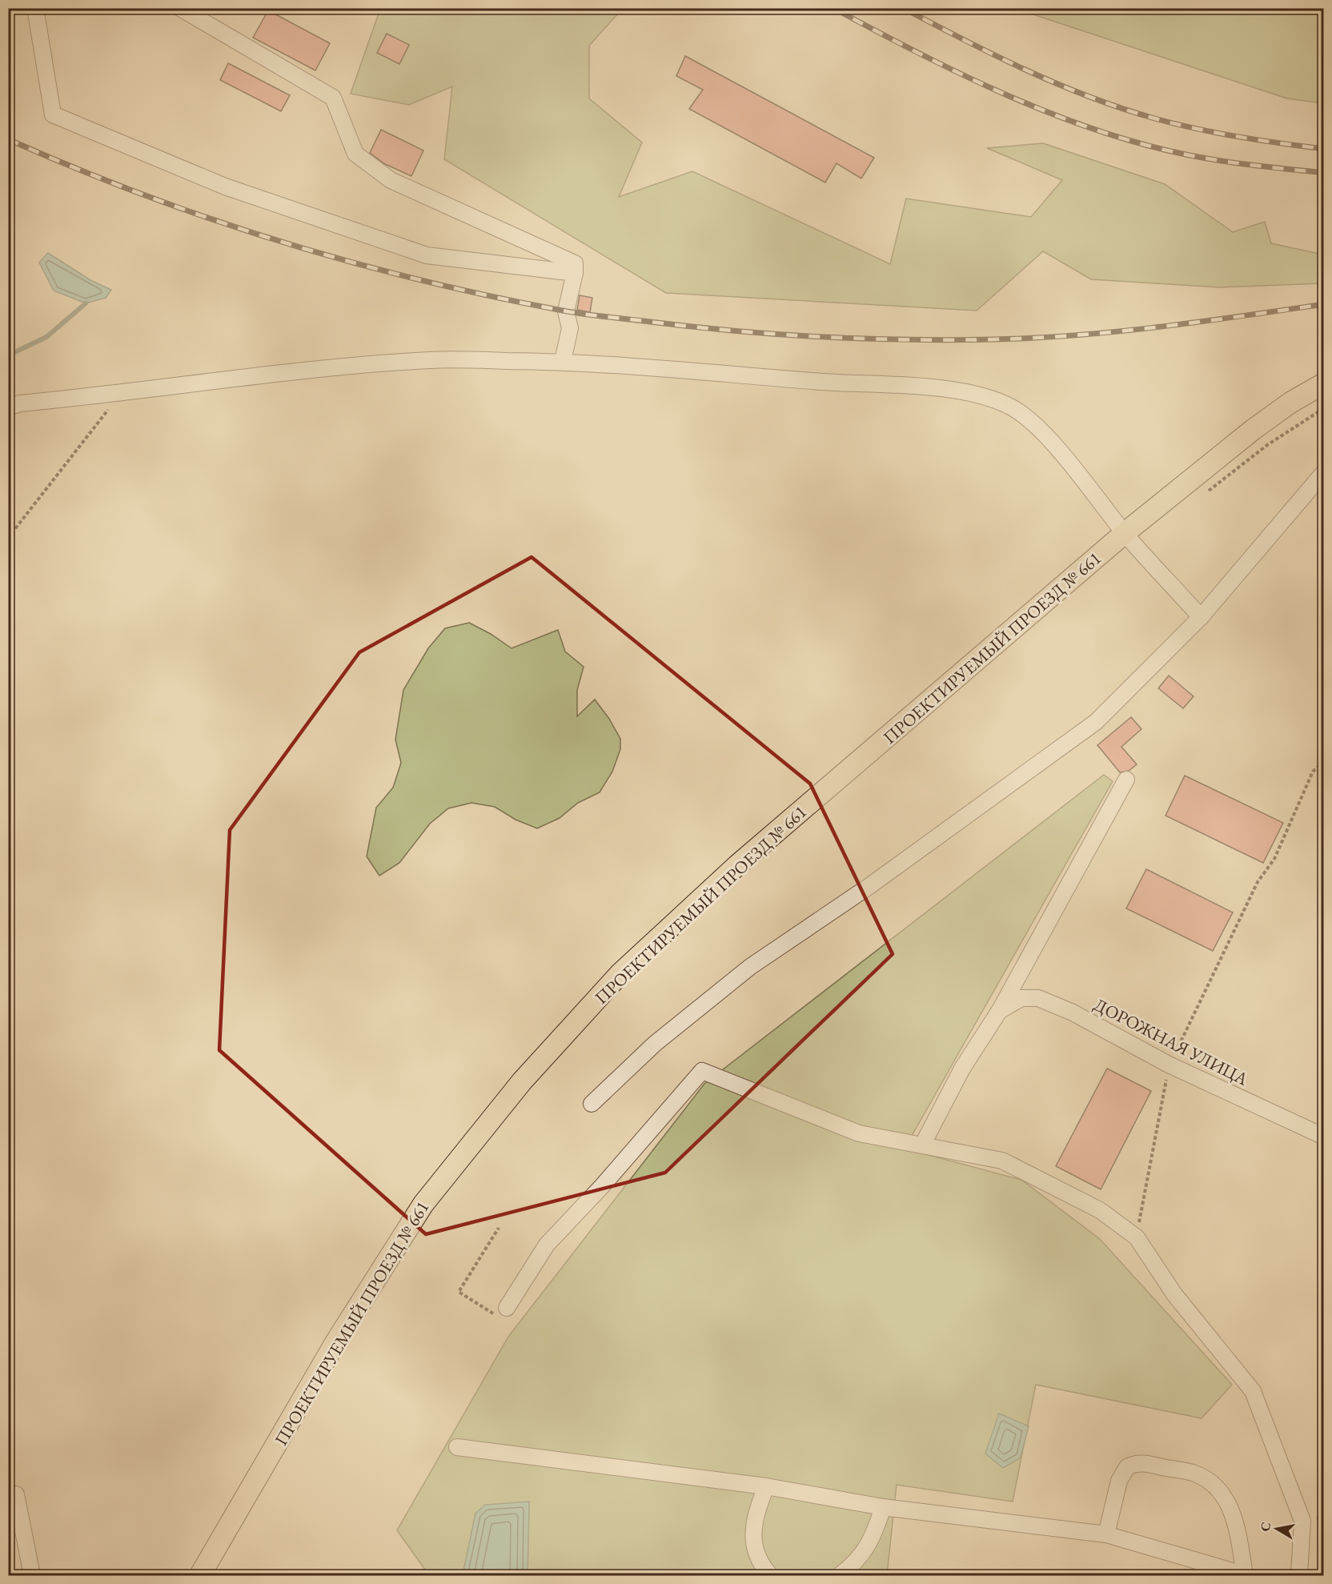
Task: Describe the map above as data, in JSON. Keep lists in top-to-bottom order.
{
  "streets": {
    "main road": ["ПРОЕКТИРУЕМЫЙ ПРОЕЗД № 661"],
    "street": ["ДОРОЖНАЯ УЛИЦА"]
  },
  "north": "left"
}
